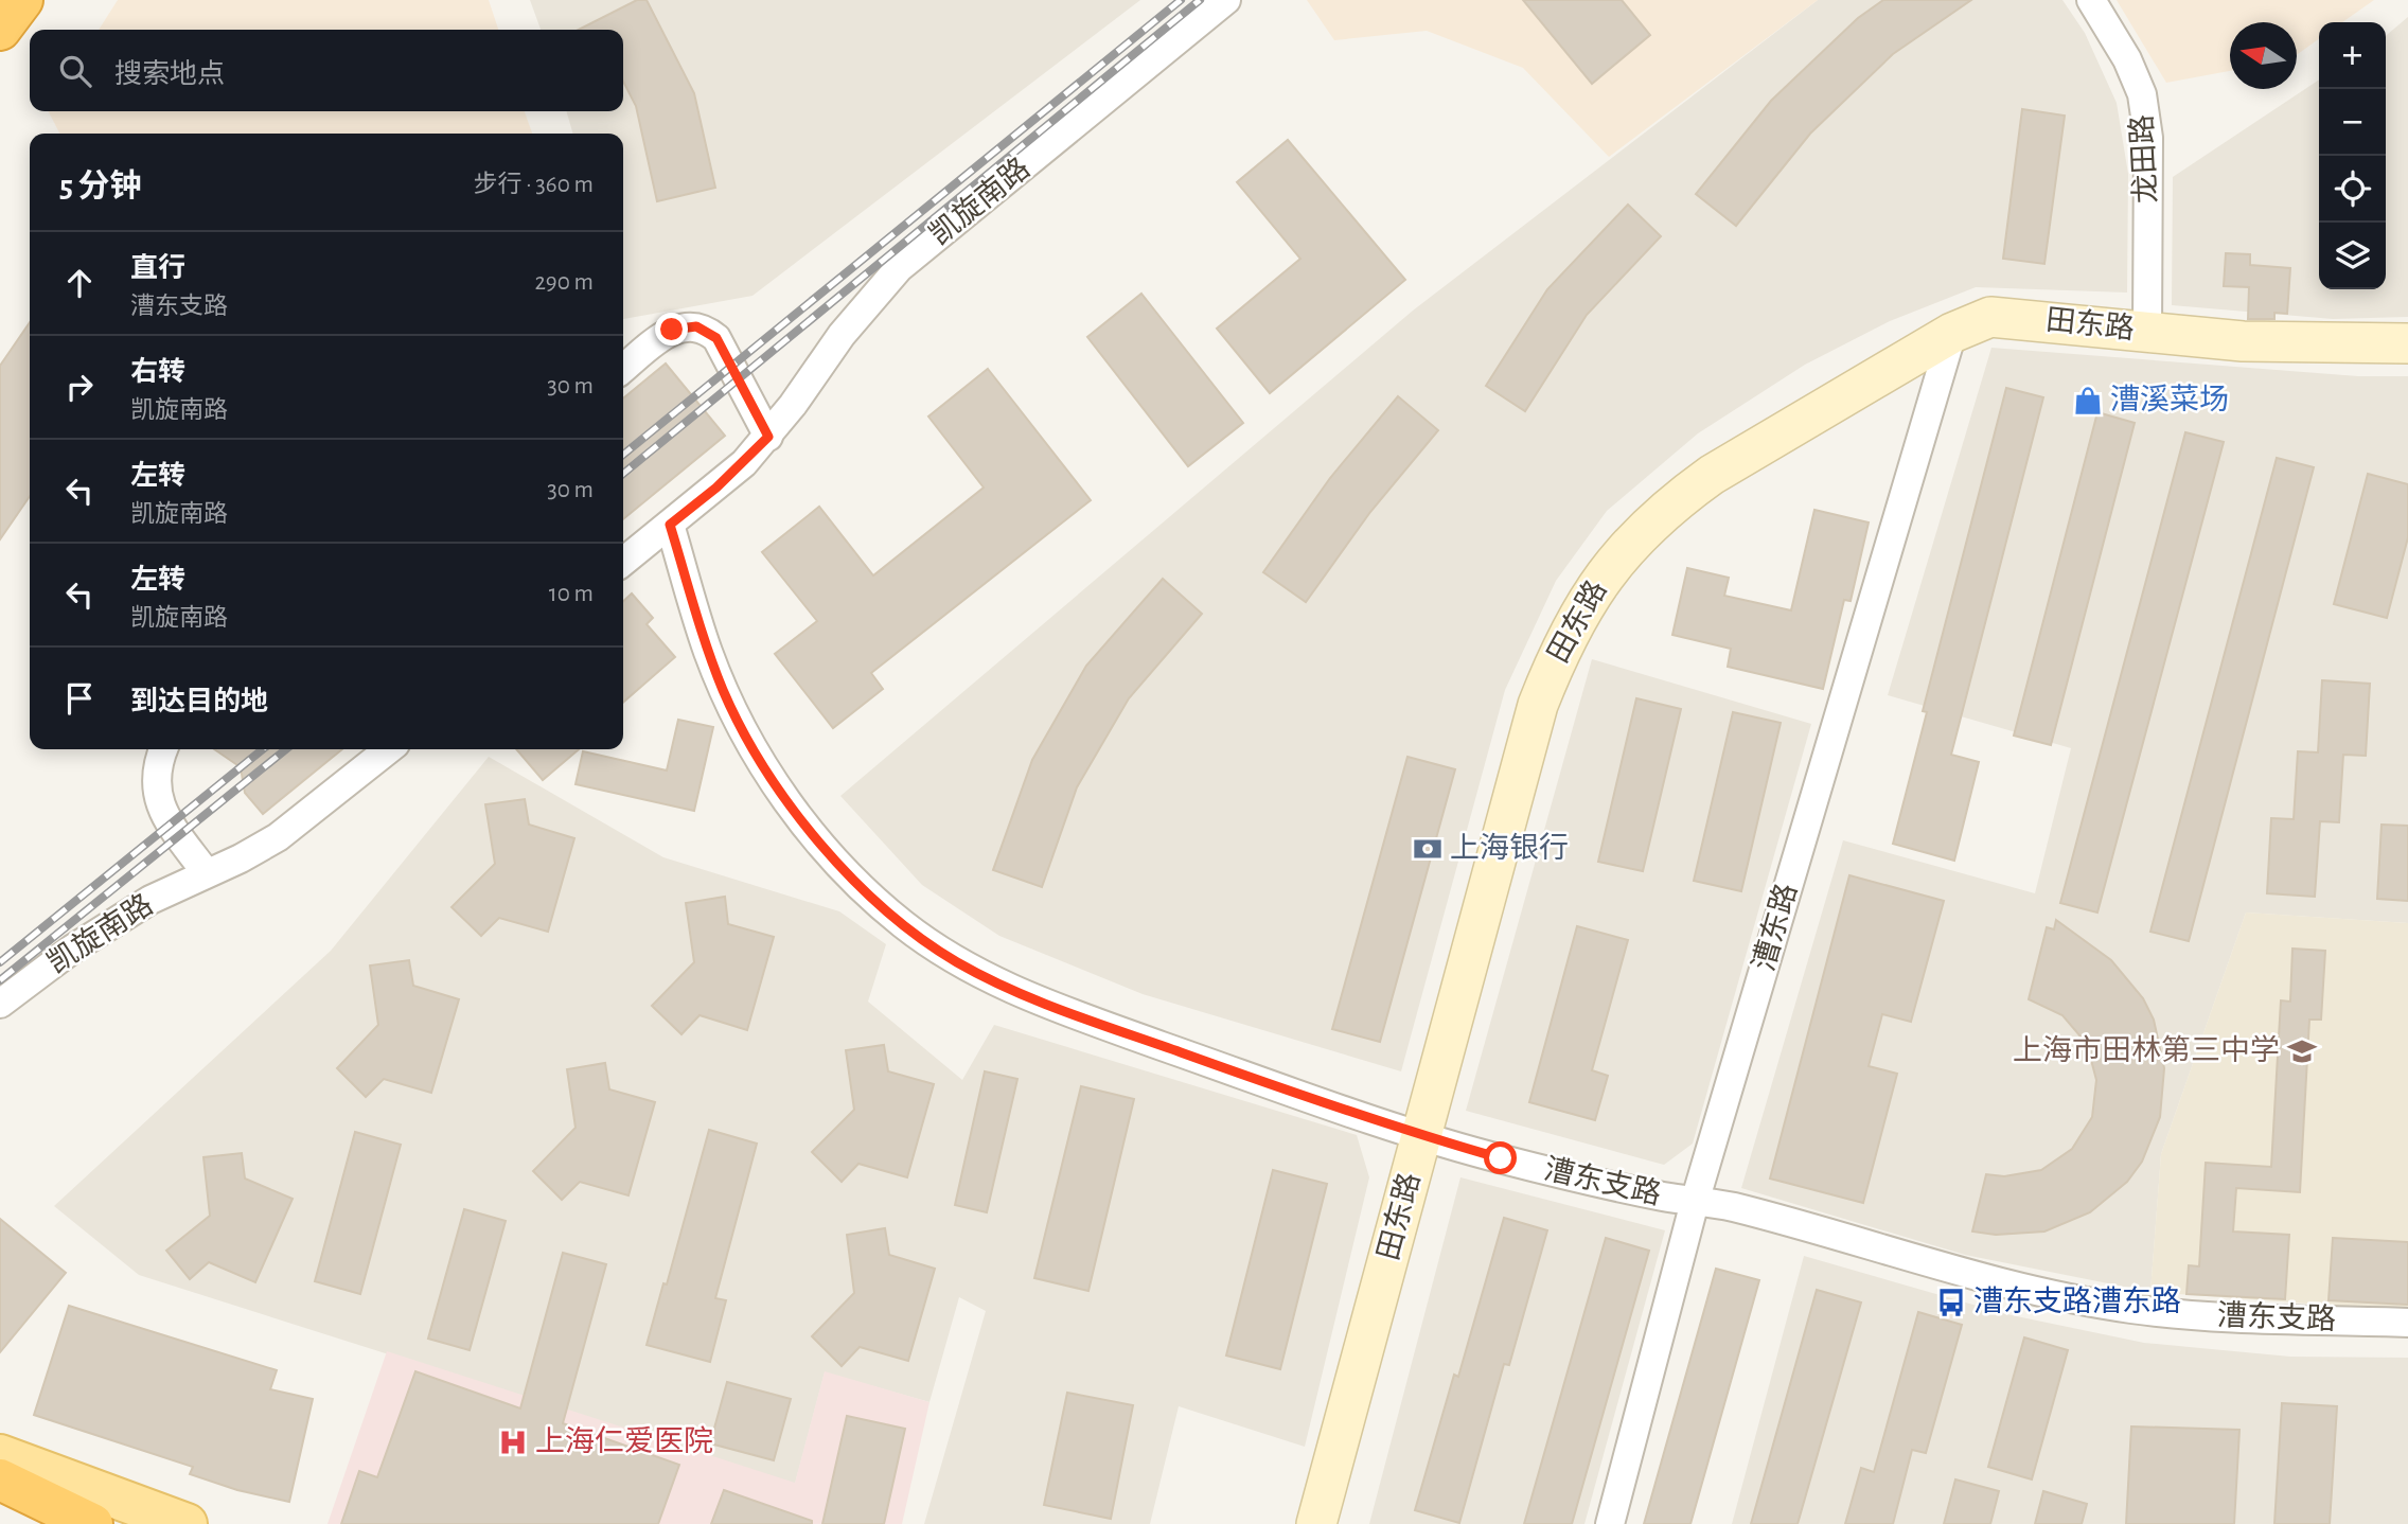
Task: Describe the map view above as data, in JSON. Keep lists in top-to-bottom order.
{
  "streets": {
    "street": [
      "龙田路",
      "凯旋南路",
      "田东路",
      "漕东路",
      "漕东支路"
    ]
  },
  "crossings": [
    ["龙田路", "田东路"],
    ["凯旋南路", "漕东支路"],
    ["田东路", "漕东路"],
    ["田东路", "漕东支路"],
    ["漕东路", "漕东支路"]
  ],
  "places": {
    "shop": ["漕溪菜场"],
    "bank": ["上海银行"],
    "school or university": ["上海市田林第三中学"],
    "bus stop": ["漕东支路漕东路"],
    "hospital": ["上海仁爱医院"]
  },
  "north": "left",
  "page": {
    "map_buttons": ["+", "−"],
    "search": "搜索地点",
    "heading": ["5 分钟", "步行 · 360 m"],
    "list": [
      ["直行", "漕东支路", "290 m"],
      ["右转", "凯旋南路", "30 m"],
      ["左转", "凯旋南路", "30 m"],
      ["左转", "凯旋南路", "10 m"],
      "到达目的地"
    ]
  }
}
